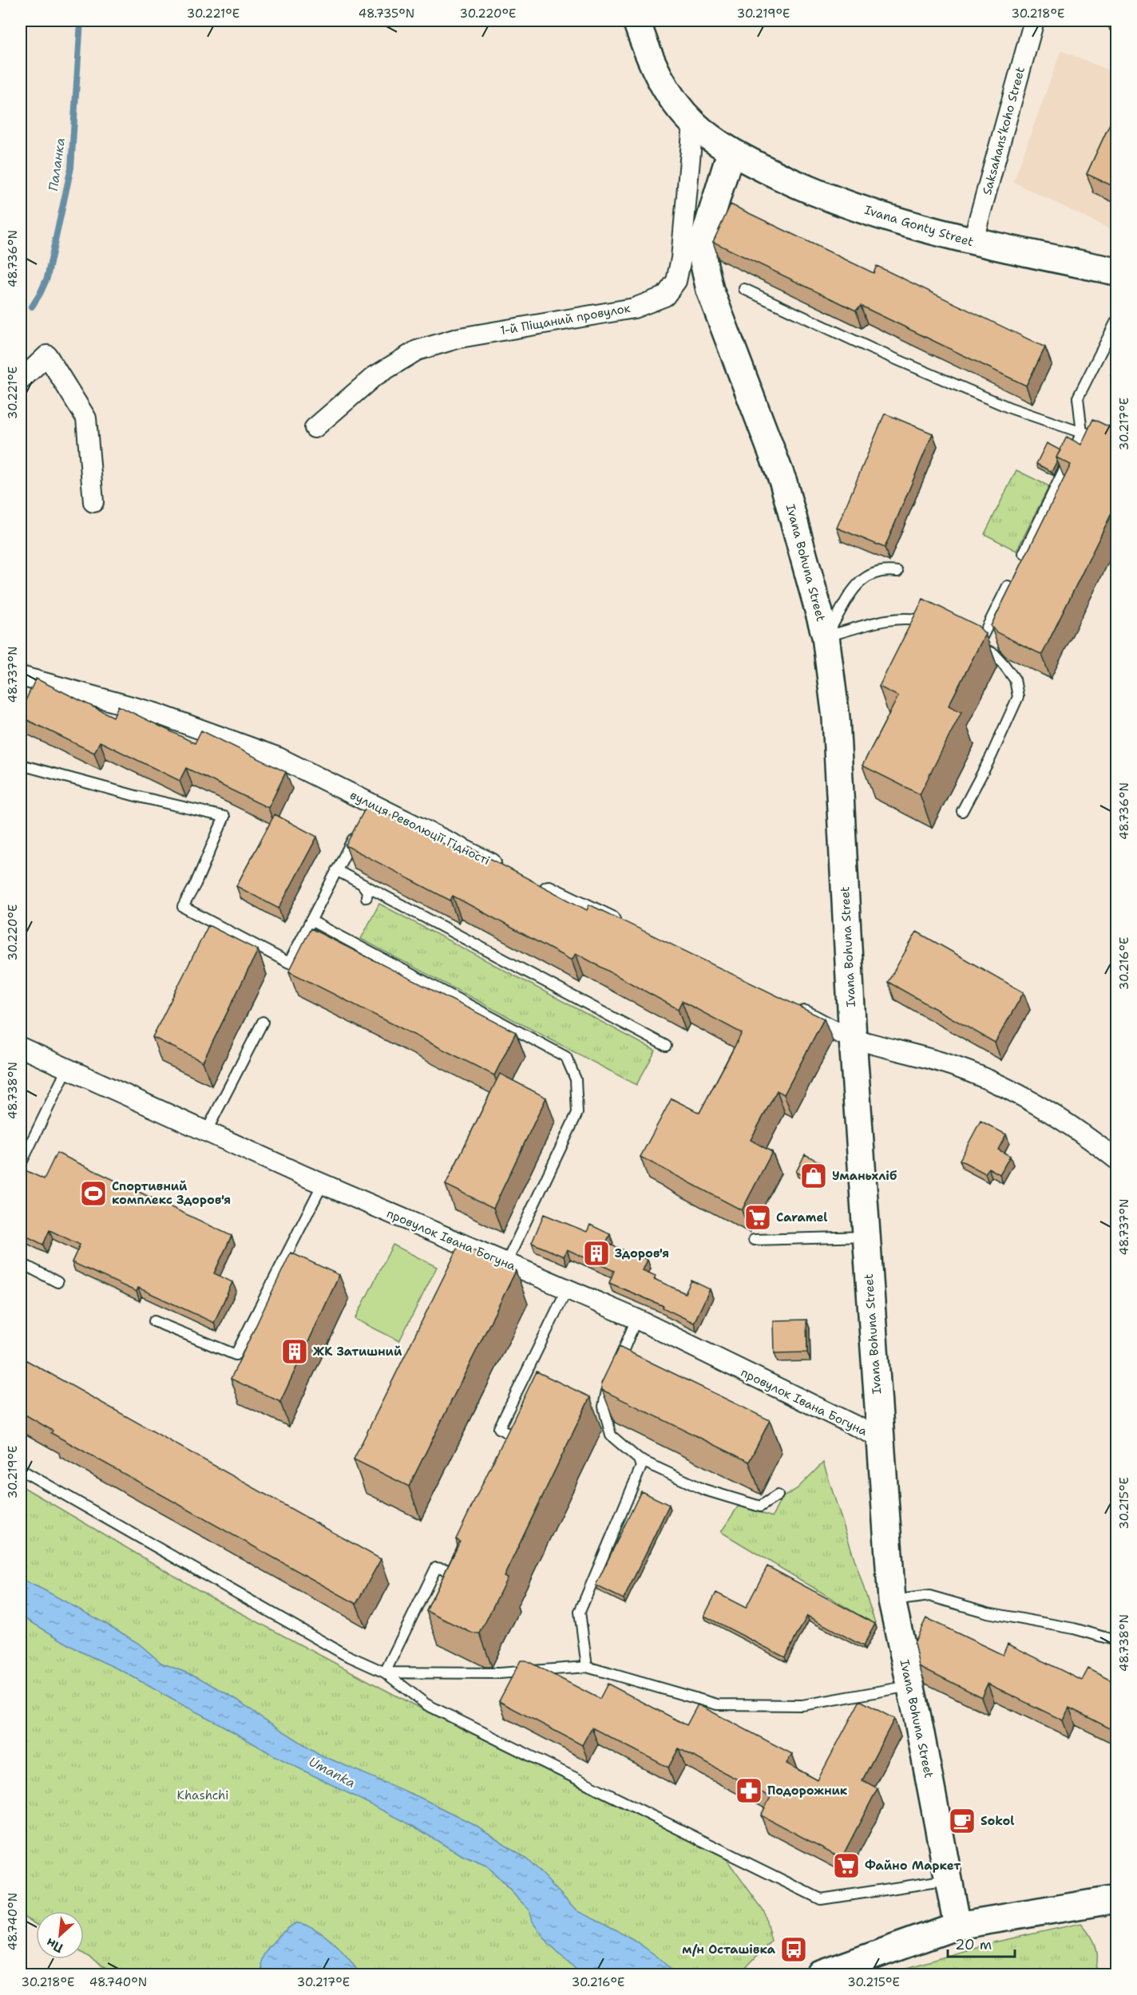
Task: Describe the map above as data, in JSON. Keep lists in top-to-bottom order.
{
  "streets": {
    "main road": ["Ivana Gonty Street", "Ivana Bohuna Street"],
    "street": [
      "Saksahansʹkoho Street",
      "1-й Піщаний провулок",
      "вулиця Революції Гідності",
      "провулок Івана Богуна"
    ]
  },
  "crossings": [
    ["Saksahansʹkoho Street", "Ivana Gonty Street"],
    ["Ivana Gonty Street", "Ivana Bohuna Street"],
    ["Ivana Bohuna Street", "провулок Івана Богуна"]
  ],
  "water": ["Паланка", "Umanka"],
  "parks": ["Khashchi"],
  "places": {
    "shop": ["Уманьхліб"],
    "sports": ["Спортивний комплекс Здоров'я"],
    "supermarket": ["Caramel", "Файно Маркет"],
    "building": ["Здоров'я", "ЖК Затишний"],
    "pharmacy": ["Подорожник"],
    "cafe": ["Sokol"],
    "bus stop": ["м/н Осташівка"]
  },
  "scale_bar": "20 m",
  "north": "bottom left",
  "coordinates": [
    "30.221°E",
    "48.735°N",
    "30.220°E",
    "30.219°E",
    "30.218°E",
    "48.736°N",
    "30.217°E",
    "48.737°N",
    "30.216°E",
    "48.738°N",
    "30.215°E",
    "48.740°N"
  ]
}
